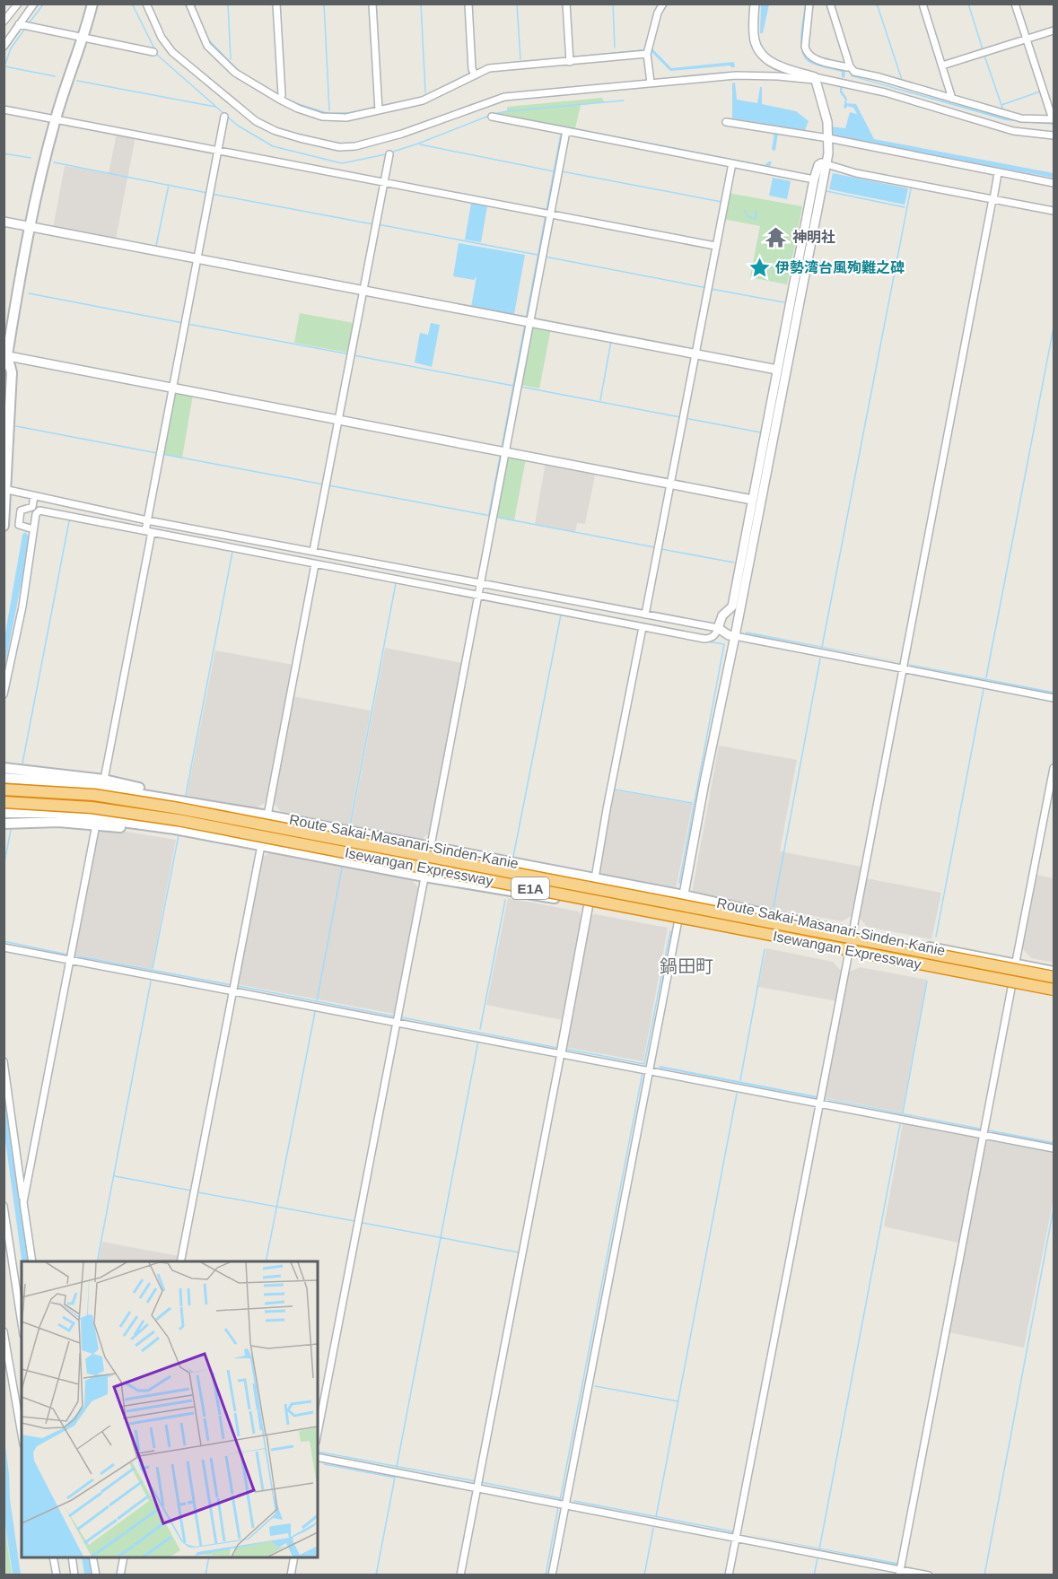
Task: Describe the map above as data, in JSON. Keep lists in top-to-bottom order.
{
  "streets": {
    "highway": ["Isewangan Expressway", "E1A"],
    "main road": ["Route Sakai-Masanari-Sinden-Kanie"]
  },
  "districts": ["鍋田町"],
  "places": {
    "temple": ["神明社"],
    "place": ["伊勢湾台風殉難之碑"]
  }
}
